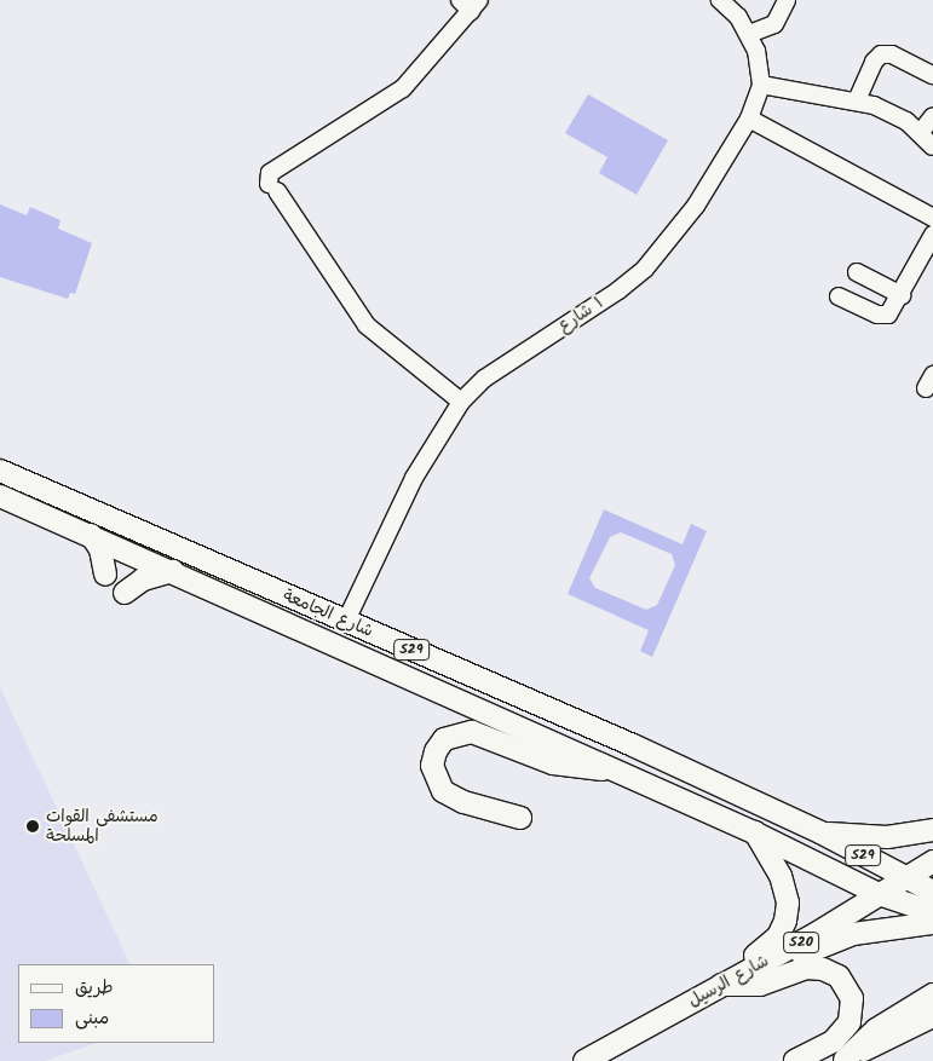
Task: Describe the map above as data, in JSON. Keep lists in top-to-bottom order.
{
  "streets": {
    "main road": [
      "شارع الجامعة",
      "S29",
      "S20",
      "شارع الرسيل"
    ],
    "street": ["١ شارع"]
  },
  "crossings": [
    ["١ شارع", "شارع الجامعة"],
    ["شارع الجامعة", "S29"],
    ["S29", "شارع الرسيل"]
  ],
  "places": ["مستشفى القوات المسلحة"],
  "legend": ["طريق", "مبنى"]
}
